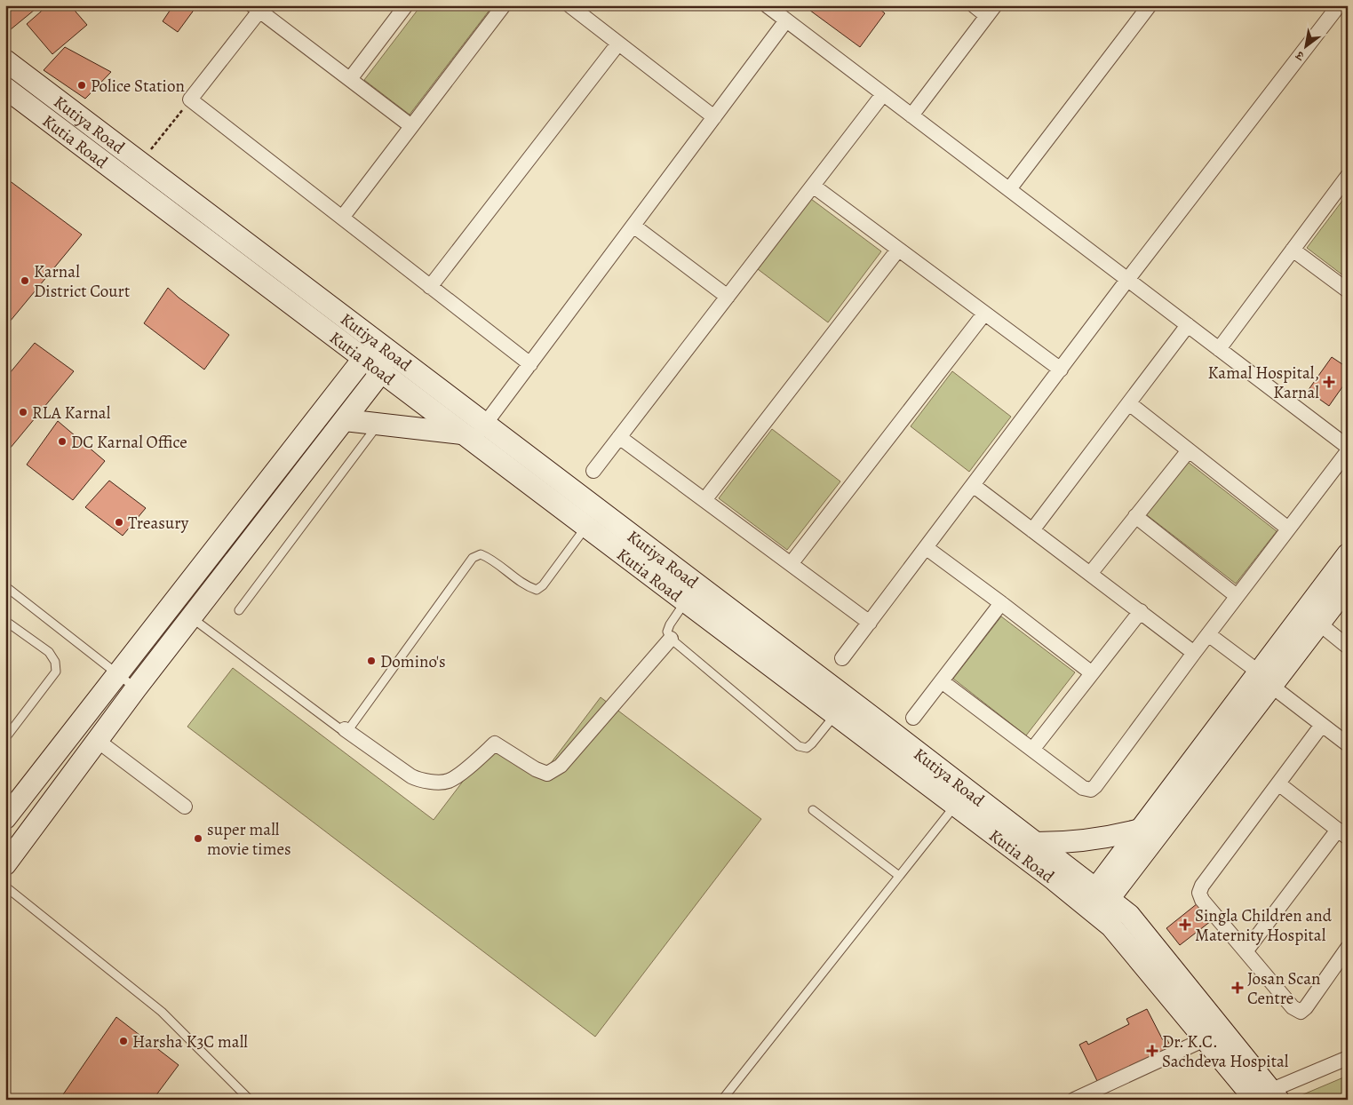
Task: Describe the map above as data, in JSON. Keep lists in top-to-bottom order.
{
  "streets": {
    "street": ["Kutiya Road", "Kutia Road"]
  },
  "crossings": [
    ["Kutiya Road", "Kutia Road"]
  ],
  "places": {
    "other": [
      "Police Station",
      "Karnal District Court",
      "RLA Karnal",
      "DC Karnal Office",
      "Treasury",
      "Domino's",
      "super mall movie times",
      "Harsha K3C mall"
    ],
    "health": [
      "Kamal Hospital, Karnal",
      "Singla Children and Maternity Hospital",
      "Josan Scan Centre",
      "Dr. K.C. Sachdeva Hospital"
    ]
  },
  "north": "bottom left"
}
